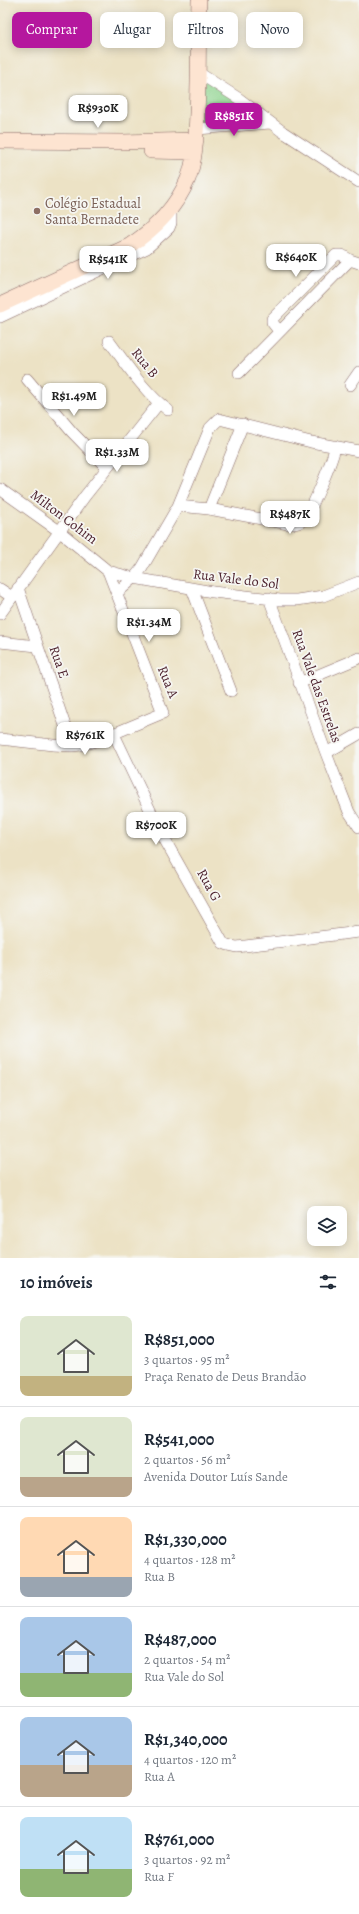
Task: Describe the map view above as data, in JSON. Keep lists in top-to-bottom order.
{
  "streets": {
    "street": [
      "Rua B",
      "Milton Cohim",
      "Rua Vale do Sol",
      "Rua E",
      "Rua A",
      "Rua Vale das Estrelas",
      "Rua G"
    ]
  },
  "crossings": [
    ["Milton Cohim", "Rua Vale do Sol"],
    ["Milton Cohim", "Rua A"],
    ["Rua Vale do Sol", "Rua A"],
    ["Rua Vale do Sol", "Rua Vale das Estrelas"],
    ["Rua A", "Rua G"]
  ],
  "places": ["Colégio Estadual Santa Bernadete"],
  "page": {
    "chip": [
      "Comprar",
      "Alugar",
      "Filtros",
      "Novo"
    ],
    "price": [
      "R$930K",
      "R$851K",
      "R$640K",
      "R$541K",
      "R$1.49M",
      "R$1.33M",
      "R$487K",
      "R$1.34M",
      "R$761K",
      "R$700K"
    ],
    "heading": "10 imóveis",
    "list": [
      {
        "name": "R$851,000",
        "note": "3 quartos · 95 m² · Praça Renato de Deus Brandão"
      },
      {
        "name": "R$541,000",
        "note": "2 quartos · 56 m² · Avenida Doutor Luís Sande"
      },
      {
        "name": "R$1,330,000",
        "note": "4 quartos · 128 m² · Rua B"
      },
      {
        "name": "R$487,000",
        "note": "2 quartos · 54 m² · Rua Vale do Sol"
      },
      {
        "name": "R$1,340,000",
        "note": "4 quartos · 120 m² · Rua A"
      },
      {
        "name": "R$761,000",
        "note": "3 quartos · 92 m² · Rua F"
      }
    ]
  }
}
